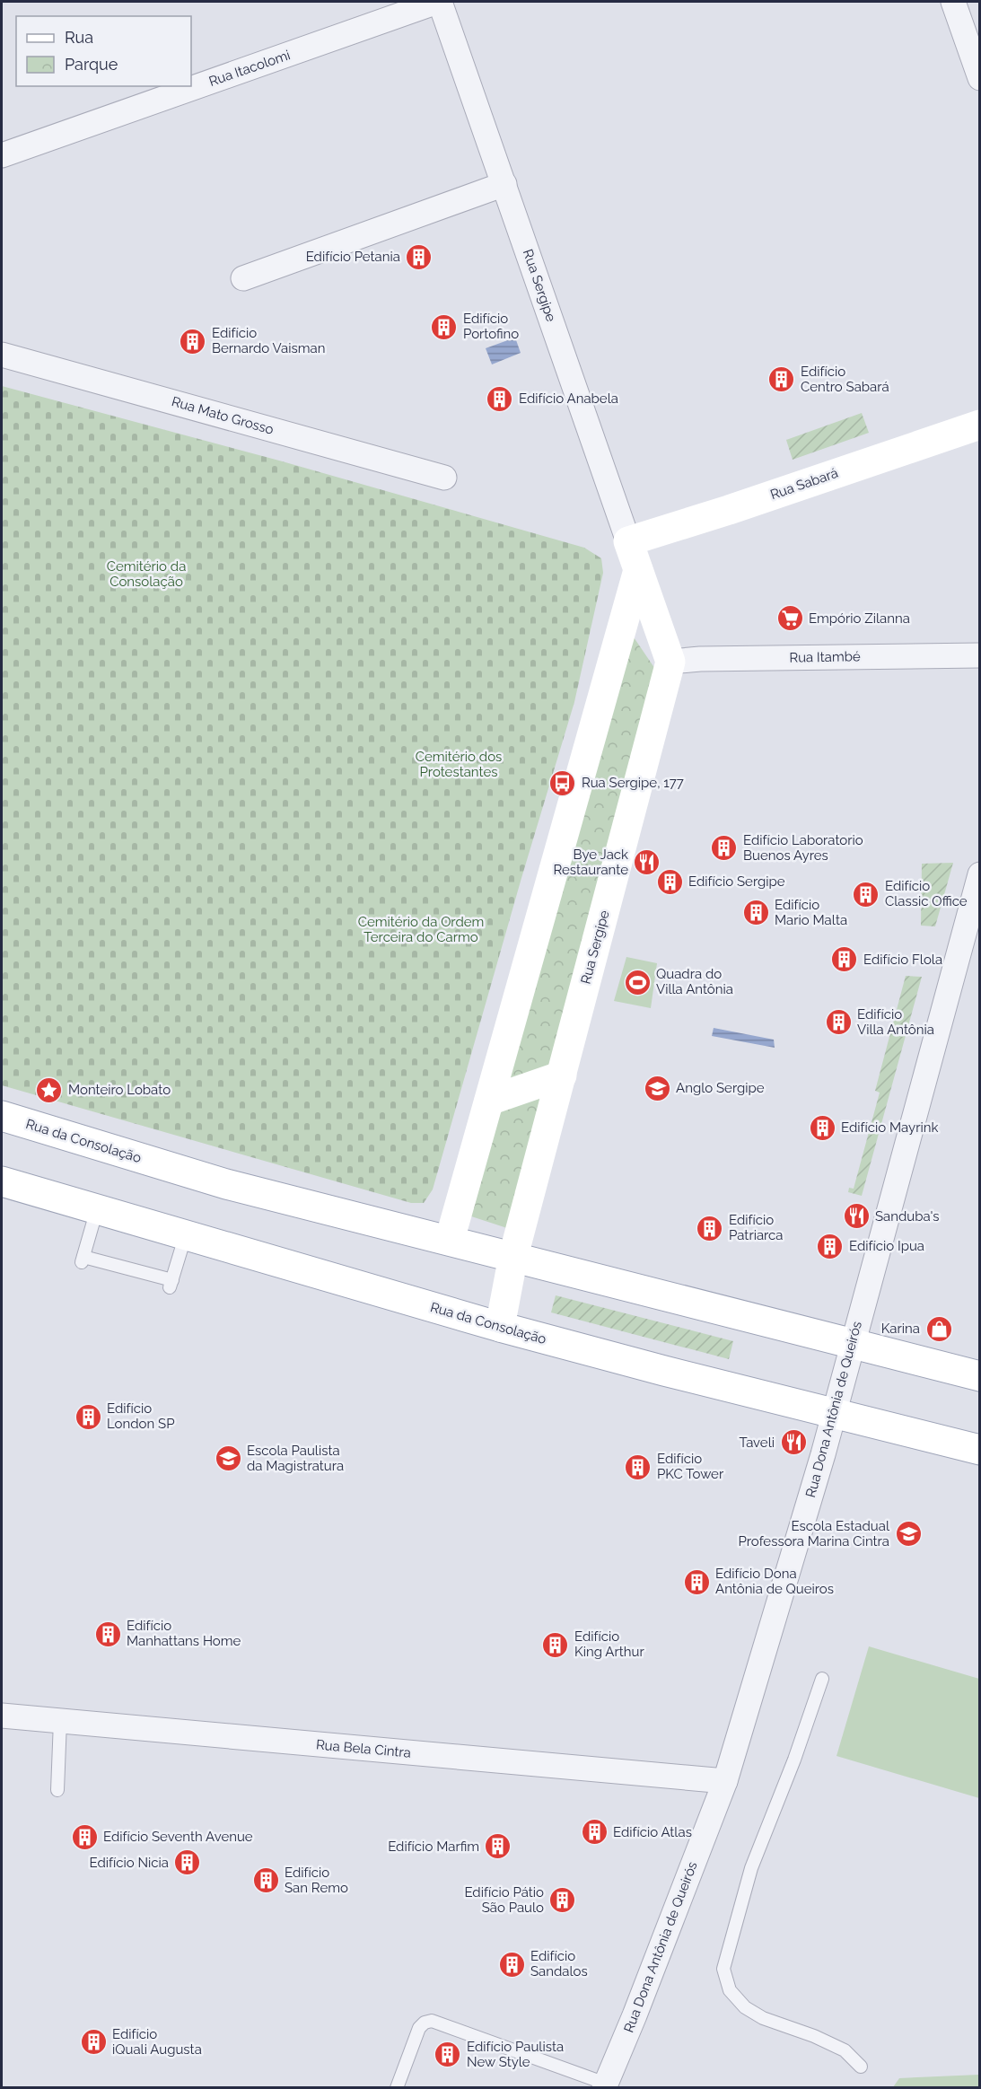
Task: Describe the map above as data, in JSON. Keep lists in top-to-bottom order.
{
  "streets": {
    "main road": ["Rua Sergipe", "Rua Sabará", "Rua da Consolação"],
    "street": [
      "Rua Itacolomi",
      "Rua Mato Grosso",
      "Rua Itambé",
      "Rua Dona Antônia de Queirós",
      "Rua Bela Cintra"
    ]
  },
  "crossings": [
    ["Rua Itacolomi", "Rua Sergipe"],
    ["Rua Sergipe", "Rua Sabará"],
    ["Rua Sergipe", "Rua Itambé"],
    ["Rua Sergipe", "Rua da Consolação"],
    ["Rua da Consolação", "Rua Dona Antônia de Queirós"],
    ["Rua Dona Antônia de Queirós", "Rua Bela Cintra"]
  ],
  "parks": ["Cemitério da Consolação", "Cemitério dos Protestantes", "Cemitério da Ordem Terceira do Carmo"],
  "places": {
    "building": [
      "Edifício Petania",
      "Edifício Portofino",
      "Edifício Bernardo Vaisman",
      "Edifício Centro Sabará",
      "Edifício Anabela",
      "Edifício Laboratorio Buenos Ayres",
      "Edifício Sergipe",
      "Edifício Classic Office",
      "Edifício Mario Malta",
      "Edifício Flola",
      "Edifício Villa Antônia",
      "Edifício Mayrink",
      "Edifício Patriarca",
      "Edifício Ipua",
      "Edifício London SP",
      "Edifício PKC Tower",
      "Edifício Dona Antônia de Queiros",
      "Edifício Manhattans Home",
      "Edifício King Arthur",
      "Edifício Atlas",
      "Edifício Seventh Avenue",
      "Edifício Marfim",
      "Edifício Nicia",
      "Edifício San Remo",
      "Edifício Pátio São Paulo",
      "Edifício Sandalos",
      "Edifício iQuali Augusta",
      "Edifício Paulista New Style"
    ],
    "supermarket": ["Empório Zilanna"],
    "bus stop": ["Rua Sergipe, 177"],
    "restaurant": ["Bye Jack Restaurante", "Sanduba's", "Taveli"],
    "sports": ["Quadra do Villa Antônia"],
    "school or university": ["Anglo Sergipe", "Escola Paulista da Magistratura", "Escola Estadual Professora Marina Cintra"],
    "place": ["Monteiro Lobato"],
    "shop": ["Karina"]
  },
  "legend": ["Rua", "Parque"]
}
